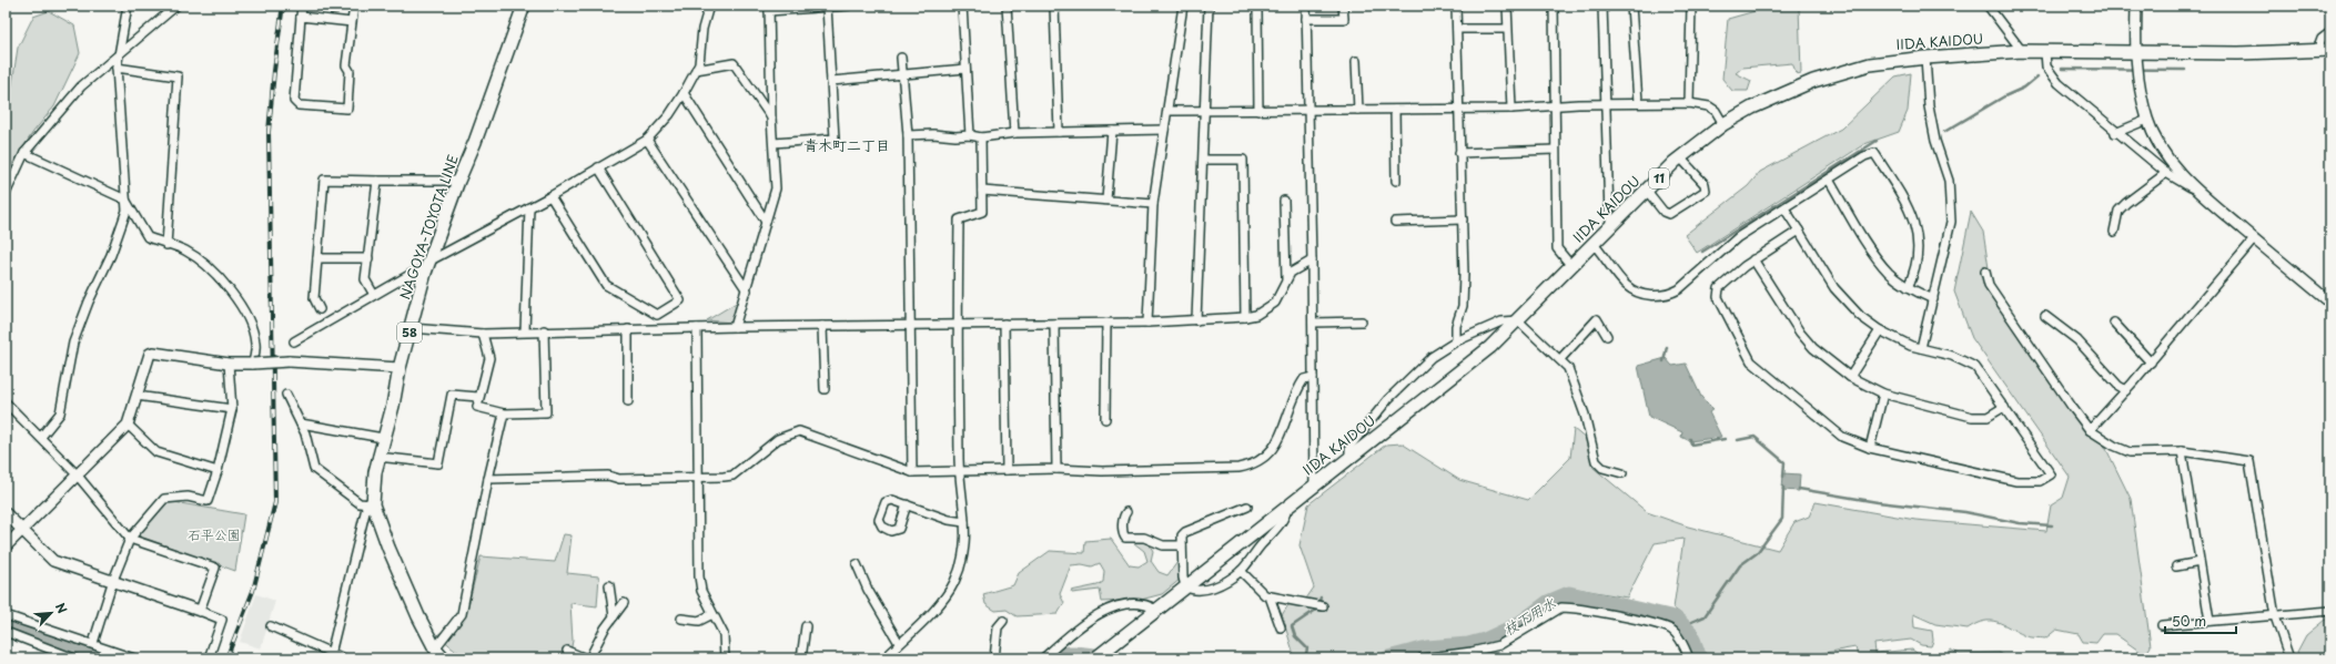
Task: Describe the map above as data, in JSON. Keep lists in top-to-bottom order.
{
  "streets": {
    "main road": [
      "IIDA KAIDOU",
      "11",
      "NAGOYA-TOYOTA LINE",
      "58"
    ]
  },
  "districts": ["青木町二丁目"],
  "water": ["枝下用水"],
  "parks": ["石平公園"],
  "scale_bar": "50 m",
  "north": "top right"
}
